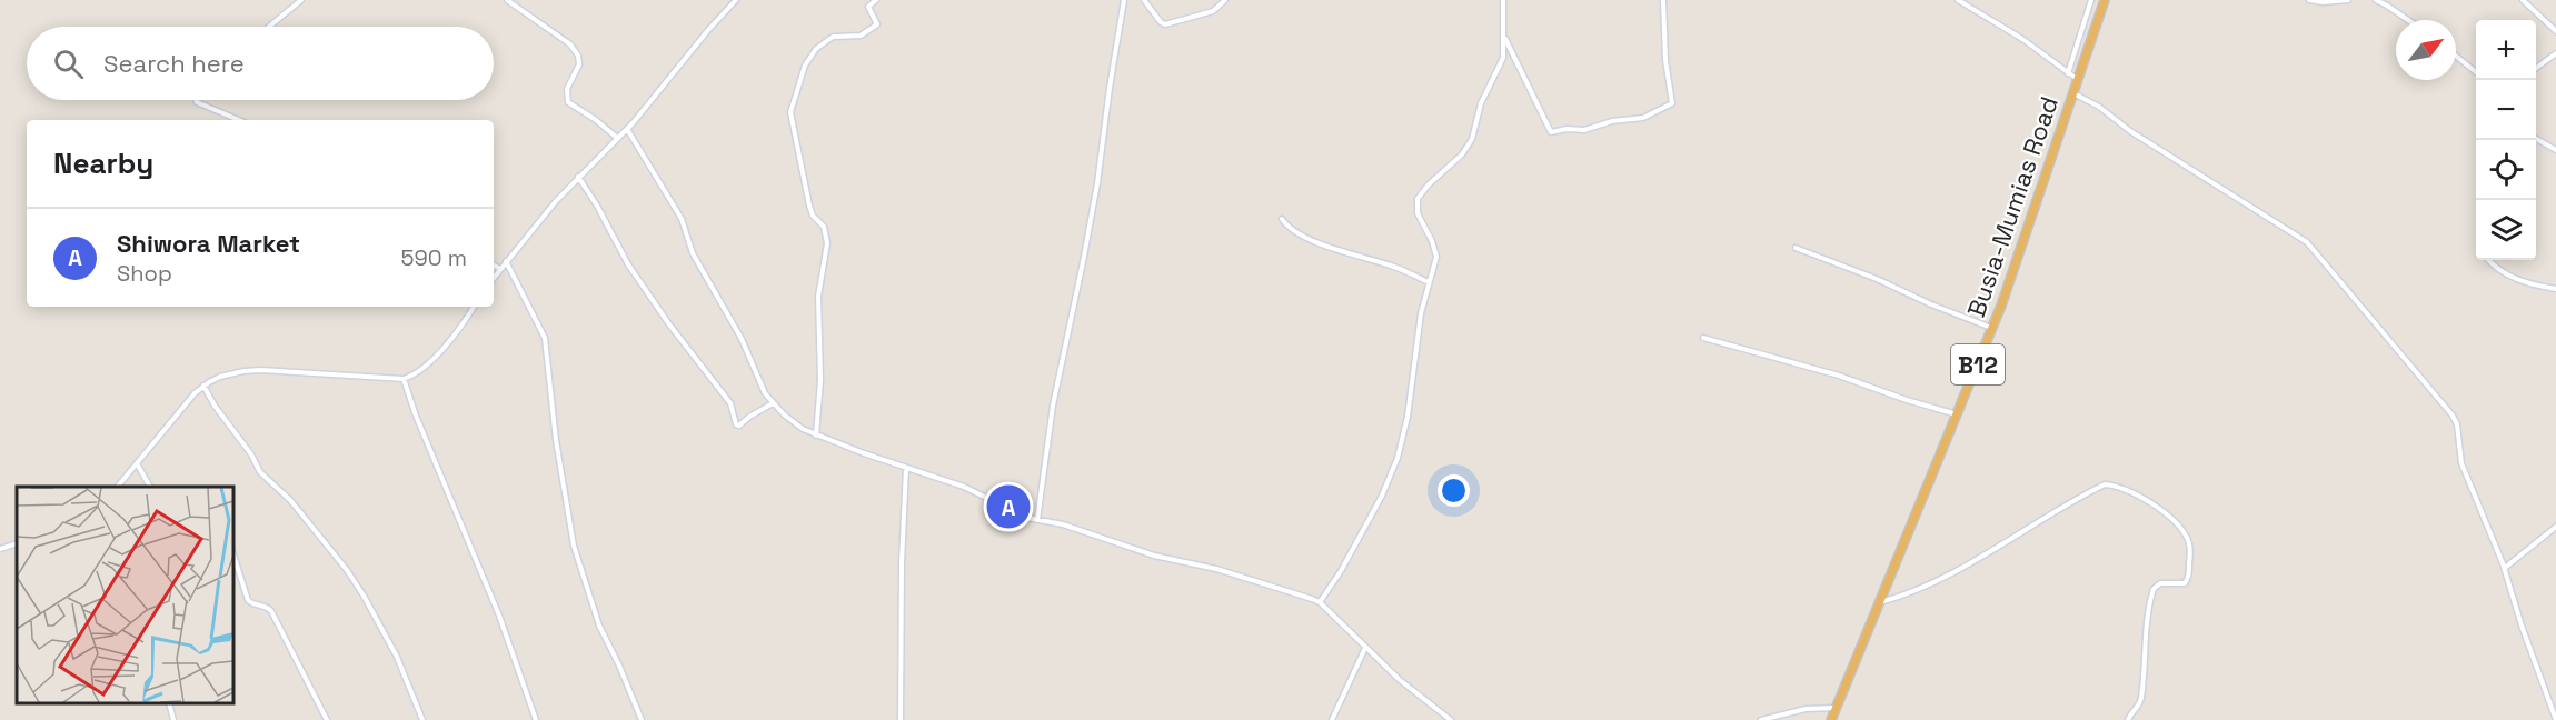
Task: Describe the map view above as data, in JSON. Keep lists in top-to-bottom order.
{
  "streets": {
    "highway": ["Busia-Mumias Road", "B12"]
  },
  "north": "top right",
  "page": {
    "map_buttons": ["+", "−"],
    "search": "Search here",
    "heading": "Nearby",
    "list": [
      {
        "mark": "A",
        "name": "Shiwora Market",
        "note": "Shop",
        "value": "590 m"
      }
    ],
    "pins": "A"
  }
}
